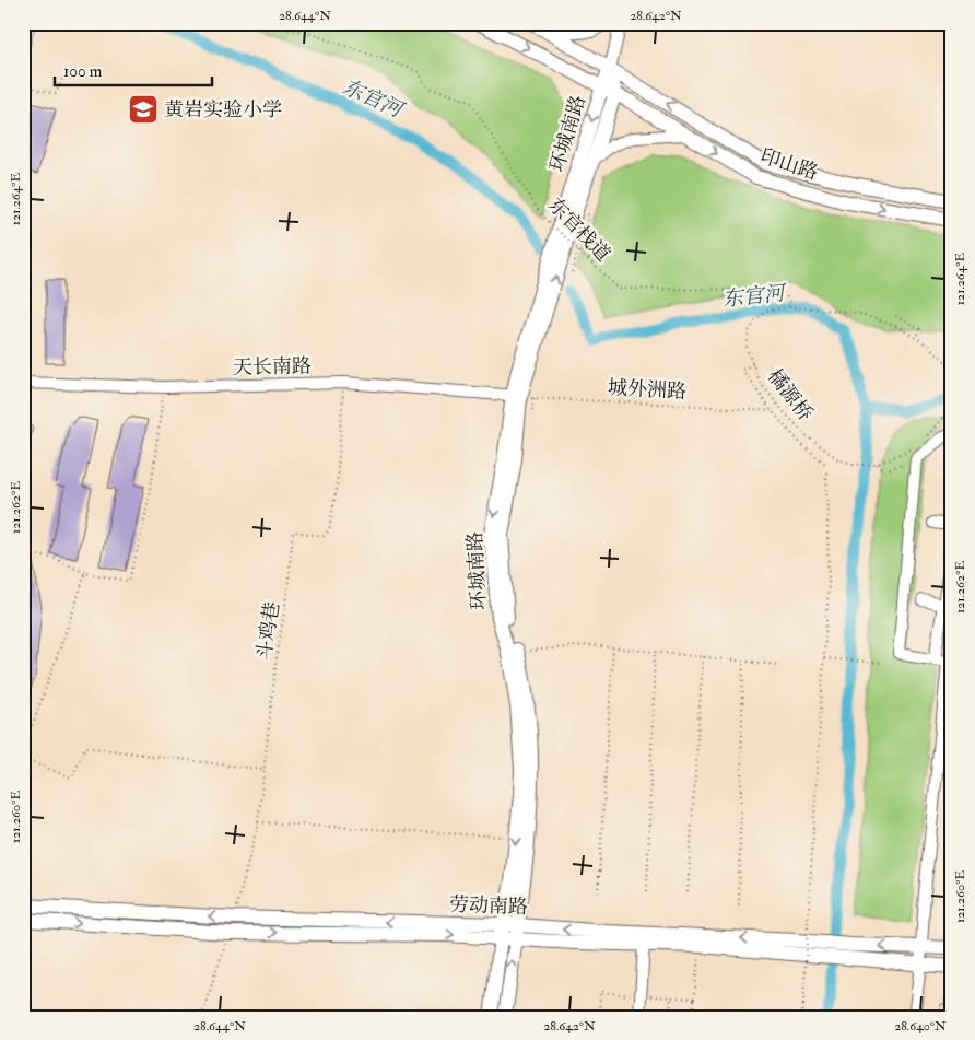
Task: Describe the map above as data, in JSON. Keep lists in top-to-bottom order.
{
  "streets": {
    "main road": ["环城南路", "印山路", "劳动南路"],
    "street": ["天长南路"],
    "path": [
      "东官栈道",
      "城外洲路",
      "橘源桥",
      "斗鸡巷"
    ]
  },
  "crossings": [
    ["环城南路", "印山路"],
    ["环城南路", "天长南路"],
    ["环城南路", "城外洲路"],
    ["环城南路", "劳动南路"],
    ["东官栈道", "橘源桥"],
    ["天长南路", "城外洲路"],
    ["天长南路", "斗鸡巷"],
    ["斗鸡巷", "劳动南路"]
  ],
  "water": ["东官河"],
  "places": {
    "school or university": ["黄岩实验小学"]
  },
  "scale_bar": "100 m",
  "coordinates": [
    "28.644°N",
    "28.642°N",
    "121.264°E",
    "121.262°E",
    "121.260°E",
    "28.640°N"
  ]
}
